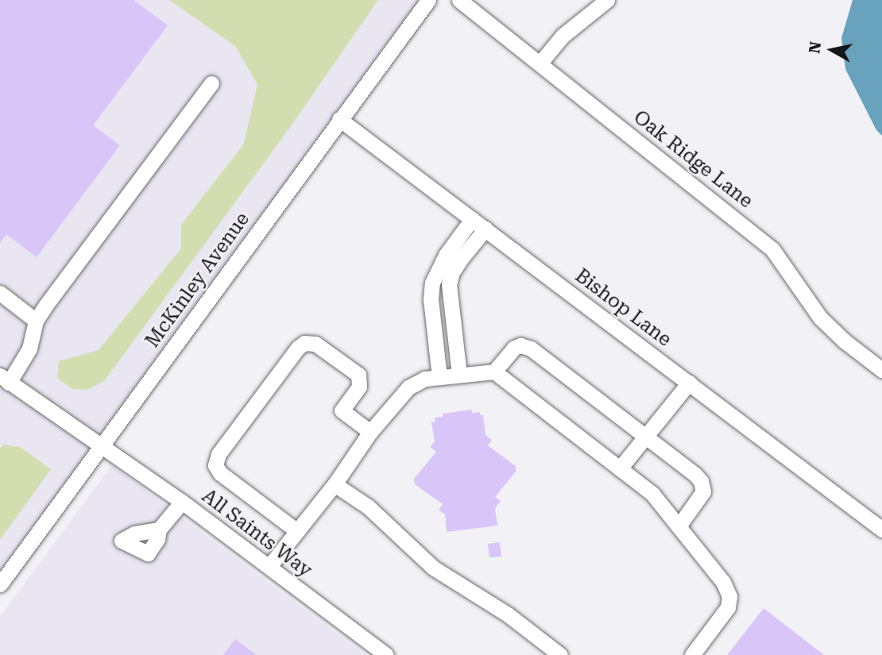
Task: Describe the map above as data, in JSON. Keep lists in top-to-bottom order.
{
  "streets": {
    "street": [
      "Oak Ridge Lane",
      "McKinley Avenue",
      "Bishop Lane",
      "All Saints Way"
    ]
  },
  "crossings": [
    ["McKinley Avenue", "Bishop Lane"],
    ["McKinley Avenue", "All Saints Way"]
  ],
  "north": "left"
}
